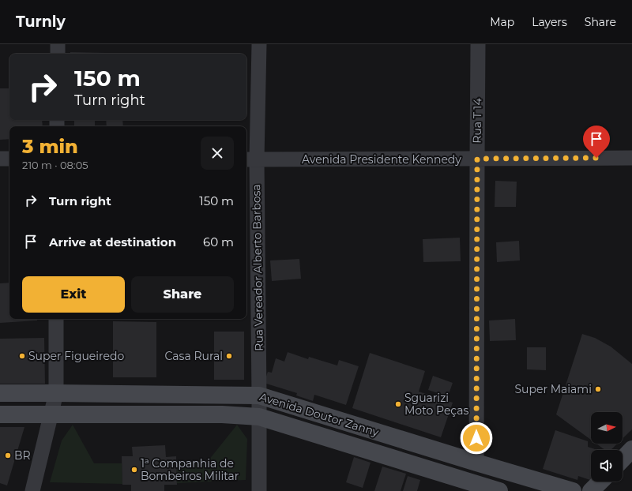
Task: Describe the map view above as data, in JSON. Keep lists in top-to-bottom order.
{
  "streets": {
    "street": [
      "Rua T 14",
      "Avenida Presidente Kennedy",
      "Rua Vereador Alberto Barbosa",
      "Avenida Doutor Zanny"
    ]
  },
  "crossings": [
    ["Rua T 14", "Avenida Presidente Kennedy"],
    ["Rua T 14", "Avenida Doutor Zanny"],
    ["Avenida Presidente Kennedy", "Rua Vereador Alberto Barbosa"],
    ["Rua Vereador Alberto Barbosa", "Avenida Doutor Zanny"]
  ],
  "places": [
    "Super Figueiredo",
    "Casa Rural",
    "Super Maiami",
    "Sguarizi Moto Peças",
    "BR",
    "1ª Companhia de Bombeiros Militar"
  ],
  "north": "right",
  "page": {
    "header": "Turnly",
    "nav": ["Map", "Layers", "Share"],
    "turn": ["150 m", "Turn right"],
    "heading": ["3 min", "210 m · 08:05"],
    "list": [
      {
        "name": "Turn right",
        "value": "150 m"
      },
      {
        "name": "Arrive at destination",
        "value": "60 m"
      }
    ],
    "buttons": ["Exit", "Share"]
  }
}
